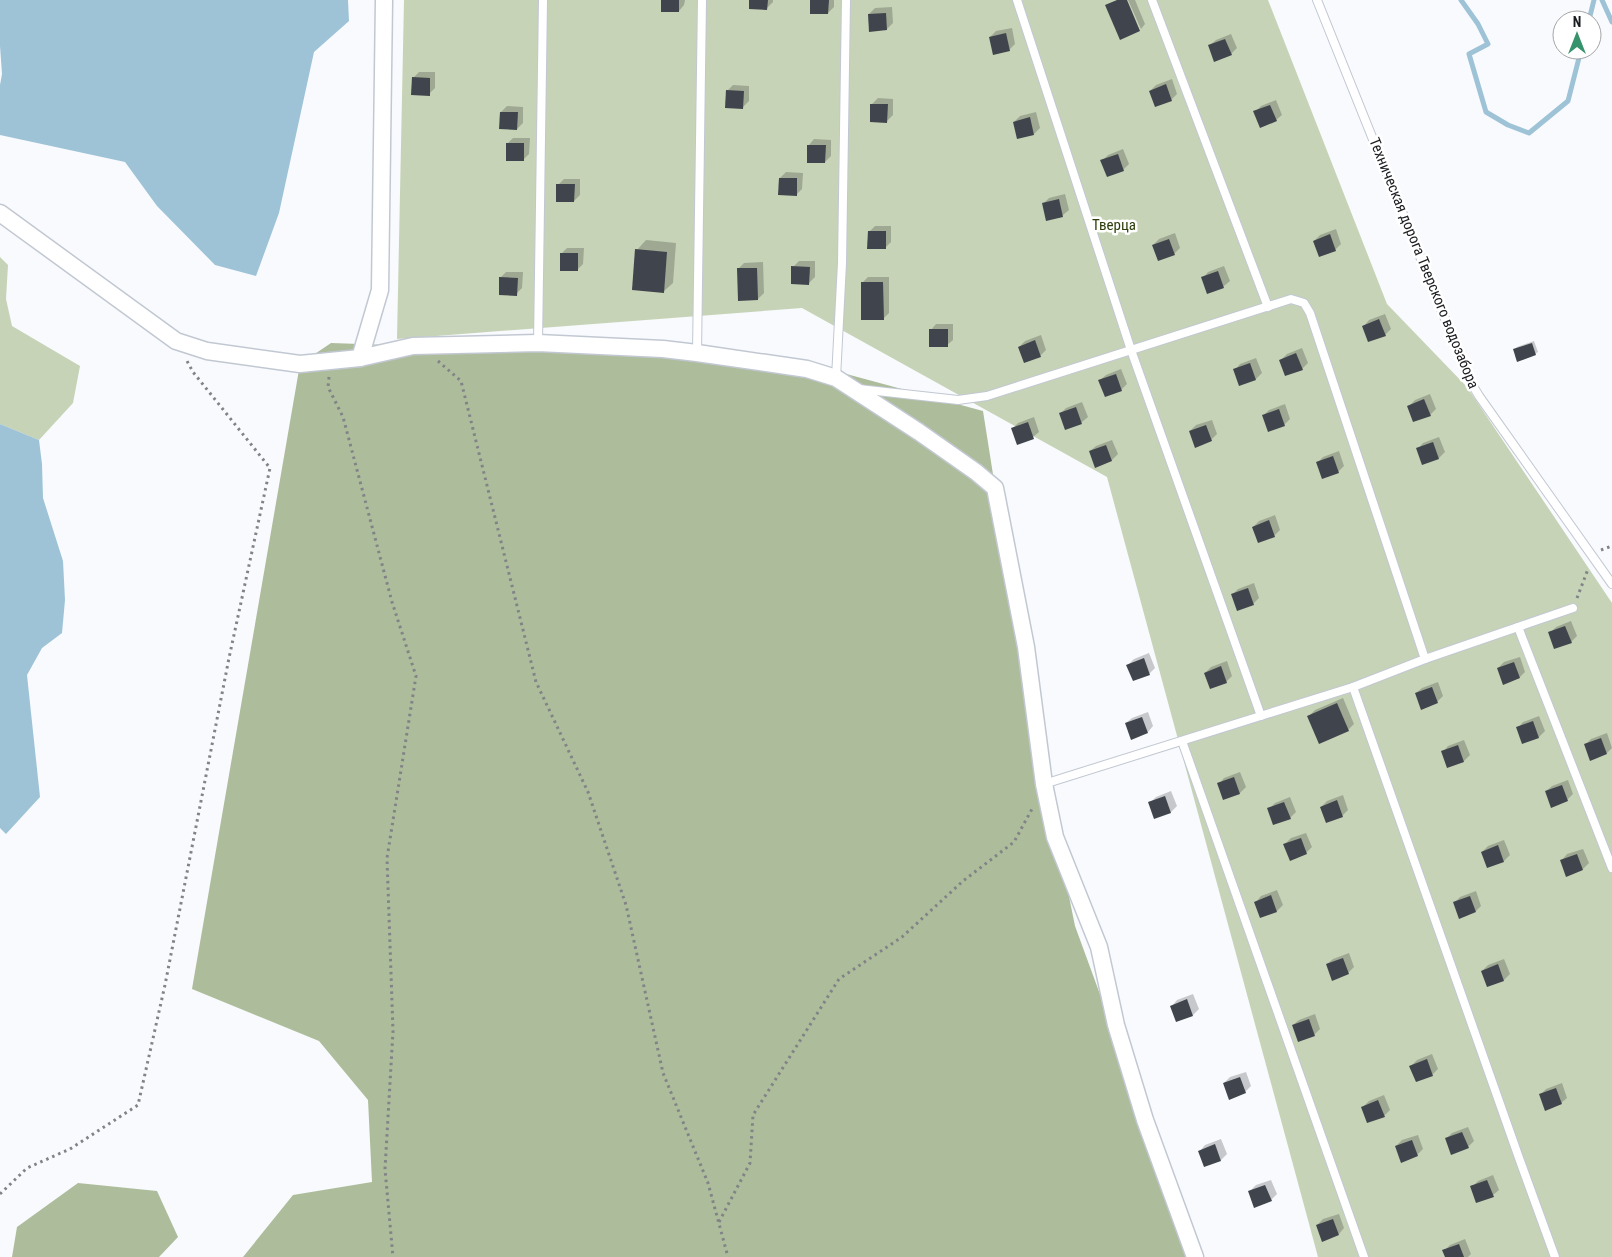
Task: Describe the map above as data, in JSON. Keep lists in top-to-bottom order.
{
  "streets": {
    "lane": ["Техническая дорога Тверского водозабора"]
  },
  "parks": ["Тверца"],
  "north": "top"
}
